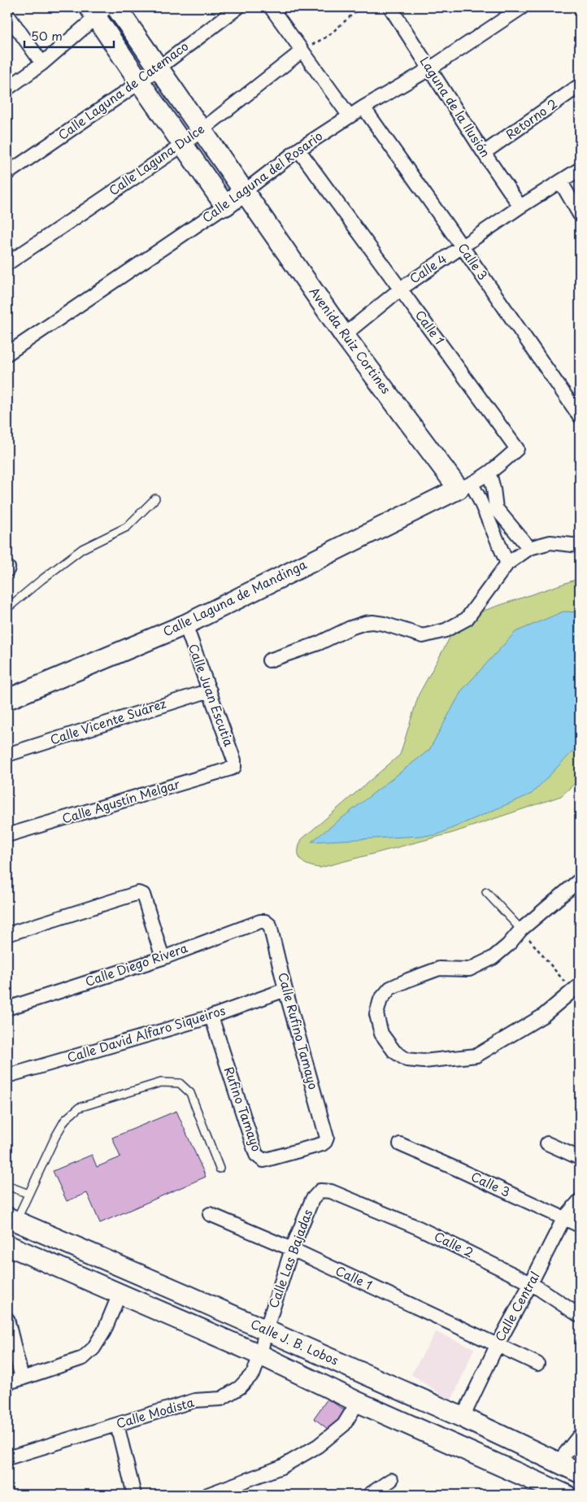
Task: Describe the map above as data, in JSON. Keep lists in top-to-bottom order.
{
  "streets": {
    "street": [
      "Calle Laguna de Catemaco",
      "Laguna de la Ilusión",
      "Retorno 2",
      "Calle Laguna Dulce",
      "Calle Laguna del Rosario",
      "Calle 3",
      "Calle 4",
      "Calle 1",
      "Avenida Ruiz Cortines",
      "Calle Laguna de Mandinga",
      "Calle Juan Escutia",
      "Calle Vicente Suárez",
      "Calle Agustín Melgar",
      "Calle Diego Rivera",
      "Calle Rufino Tamayo",
      "Calle David Alfaro Siqueiros",
      "Rufino Tamayo",
      "Calle 2",
      "Calle Las Bajadas",
      "Calle Central",
      "Calle J. B. Lobos",
      "Calle Modista"
    ]
  },
  "crossings": [
    ["Calle Laguna de Catemaco", "Avenida Ruiz Cortines"],
    ["Laguna de la Ilusión", "Retorno 2"],
    ["Laguna de la Ilusión", "Calle Laguna del Rosario"],
    ["Laguna de la Ilusión", "Calle 4"],
    ["Calle Laguna Dulce", "Avenida Ruiz Cortines"],
    ["Calle Laguna del Rosario", "Calle 3"],
    ["Calle Laguna del Rosario", "Calle 1"],
    ["Calle Laguna del Rosario", "Avenida Ruiz Cortines"],
    ["Calle 3", "Calle 4"],
    ["Calle 3", "Calle Central"],
    ["Calle 4", "Calle 1"],
    ["Calle 4", "Avenida Ruiz Cortines"],
    ["Calle 1", "Avenida Ruiz Cortines"],
    ["Calle 1", "Calle Laguna de Mandinga"],
    ["Calle 1", "Calle Las Bajadas"],
    ["Calle 1", "Calle Central"],
    ["Avenida Ruiz Cortines", "Calle Laguna de Mandinga"],
    ["Calle Laguna de Mandinga", "Calle Juan Escutia"],
    ["Calle Juan Escutia", "Calle Vicente Suárez"],
    ["Calle Juan Escutia", "Calle Agustín Melgar"],
    ["Calle Diego Rivera", "Calle Rufino Tamayo"],
    ["Calle Rufino Tamayo", "Calle David Alfaro Siqueiros"],
    ["Calle Rufino Tamayo", "Rufino Tamayo"],
    ["Calle David Alfaro Siqueiros", "Rufino Tamayo"],
    ["Calle 2", "Calle Las Bajadas"],
    ["Calle 2", "Calle Central"],
    ["Calle Las Bajadas", "Calle J. B. Lobos"],
    ["Calle Las Bajadas", "Calle Modista"],
    ["Calle Central", "Calle J. B. Lobos"],
    ["Calle J. B. Lobos", "Calle Modista"]
  ],
  "scale_bar": "50 m"
}
